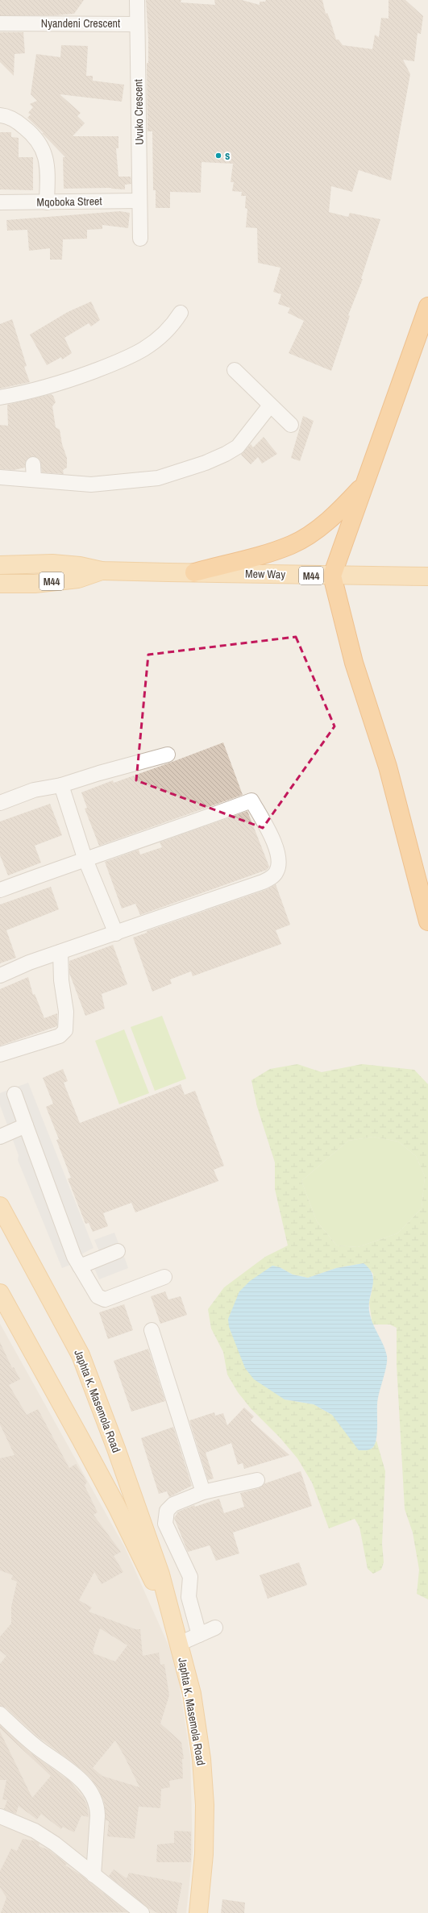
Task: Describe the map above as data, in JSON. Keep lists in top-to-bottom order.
{
  "streets": {
    "main road": ["Mew Way", "M44", "Japhta K. Masemola Road"],
    "street": ["Nyandeni Crescent", "Uvuko Crescent", "Mqoboka Street"]
  },
  "crossings": [
    ["Nyandeni Crescent", "Uvuko Crescent"],
    ["Uvuko Crescent", "Mqoboka Street"]
  ],
  "places": ["s"]
}
